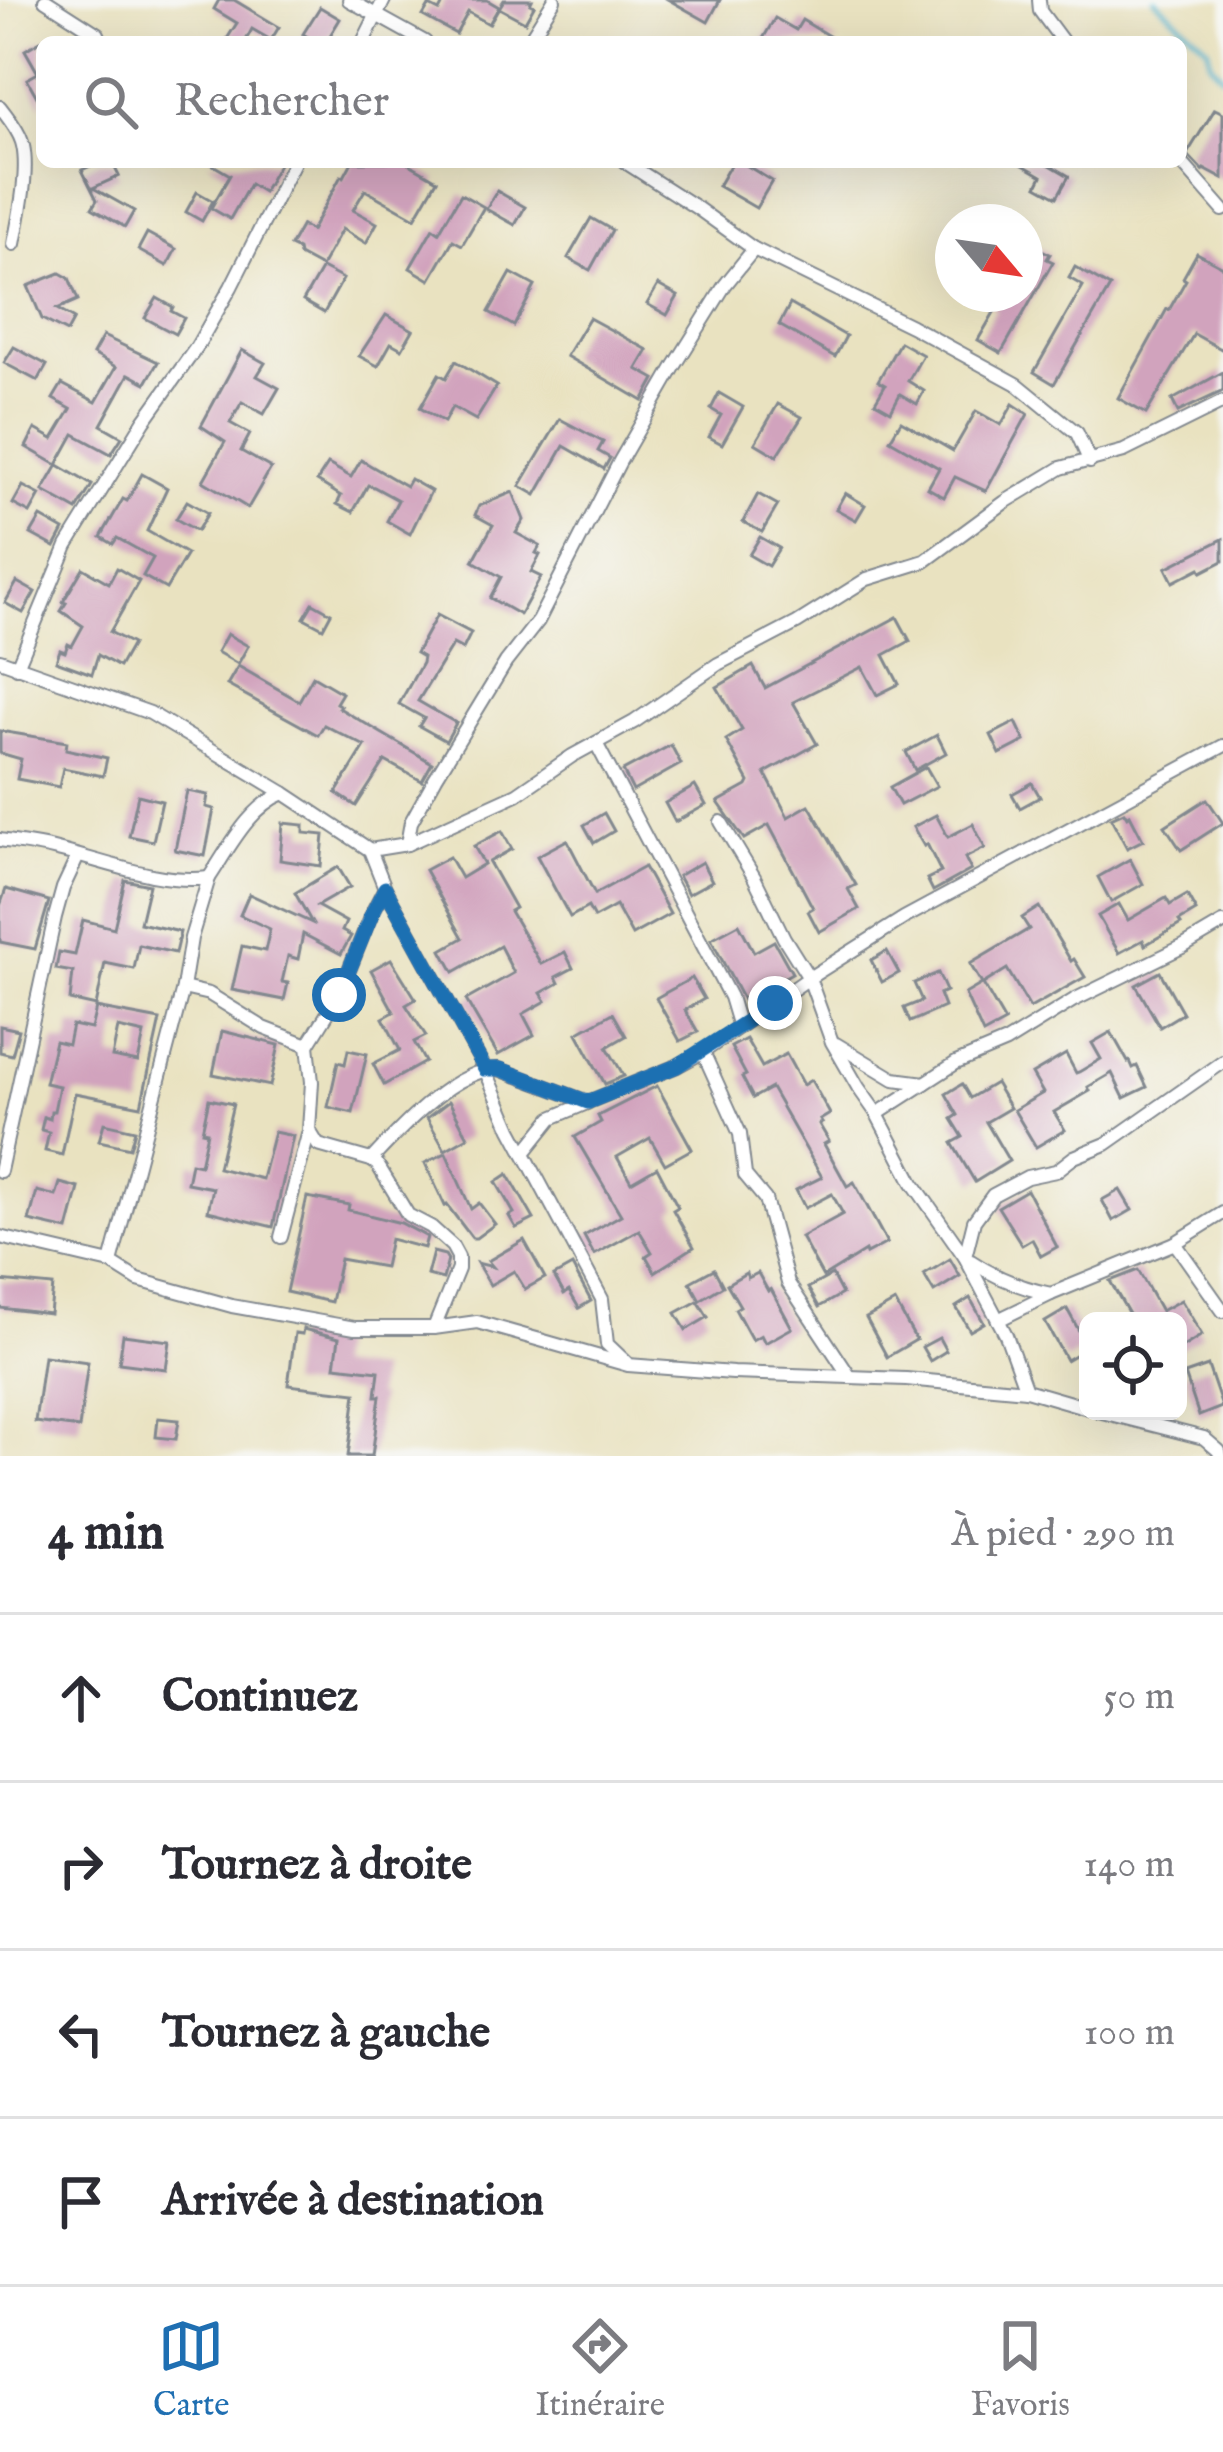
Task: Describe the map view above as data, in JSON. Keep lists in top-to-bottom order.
{
  "north": "bottom right",
  "page": {
    "search": "Rechercher",
    "heading": ["4 min", "À pied · 290 m"],
    "list": [
      ["Continuez", "50 m"],
      ["Tournez à droite", "140 m"],
      ["Tournez à gauche", "100 m"],
      "Arrivée à destination"
    ],
    "nav": ["Carte", "Itinéraire", "Favoris"]
  }
}
